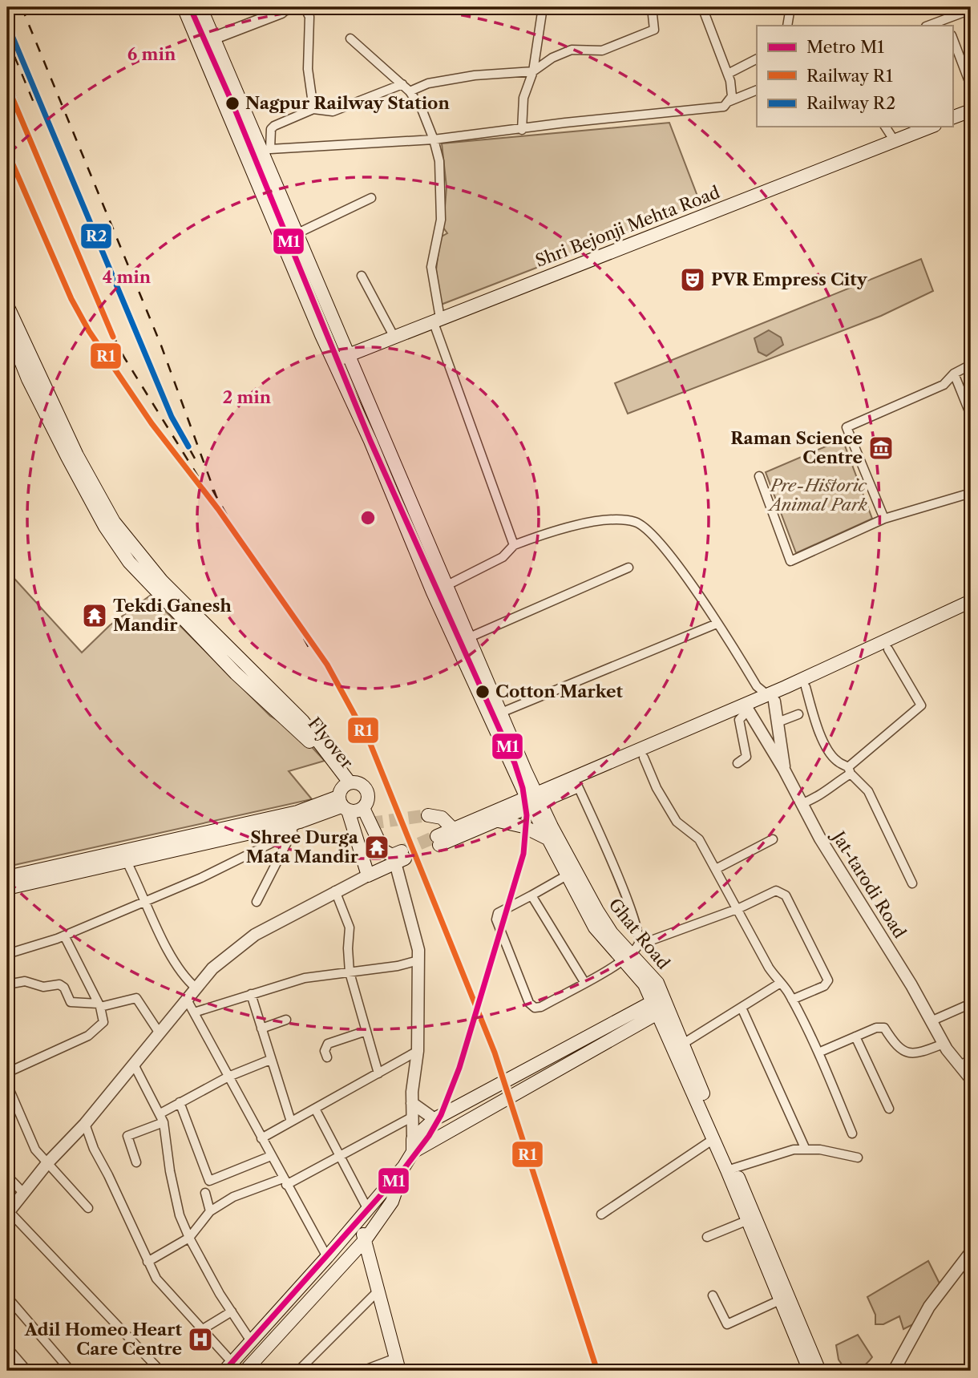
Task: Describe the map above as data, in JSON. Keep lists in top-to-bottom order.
{
  "streets": {
    "main road": ["Shri Bejonji Mehta Road", "Flyover", "Ghat Road"],
    "street": ["Jat-tarodi Road"]
  },
  "crossings": [
    ["Shri Bejonji Mehta Road", "Ghat Road"]
  ],
  "parks": ["Pre-Historic Animal Park"],
  "places": {
    "other": ["Nagpur Railway Station", "Cotton Market"],
    "theatre": ["PVR Empress City"],
    "museum": ["Raman Science Centre"],
    "temple": ["Tekdi Ganesh Mandir", "Shree Durga Mata Mandir"],
    "hospital": ["Adil Homeo Heart Care Centre"]
  },
  "lines": ["metro line M1", "rail line R2", "rail line R1"],
  "legend": ["Metro M1", "Railway R1", "Railway R2"],
  "rings": ["6 min", "4 min", "2 min"]
}
